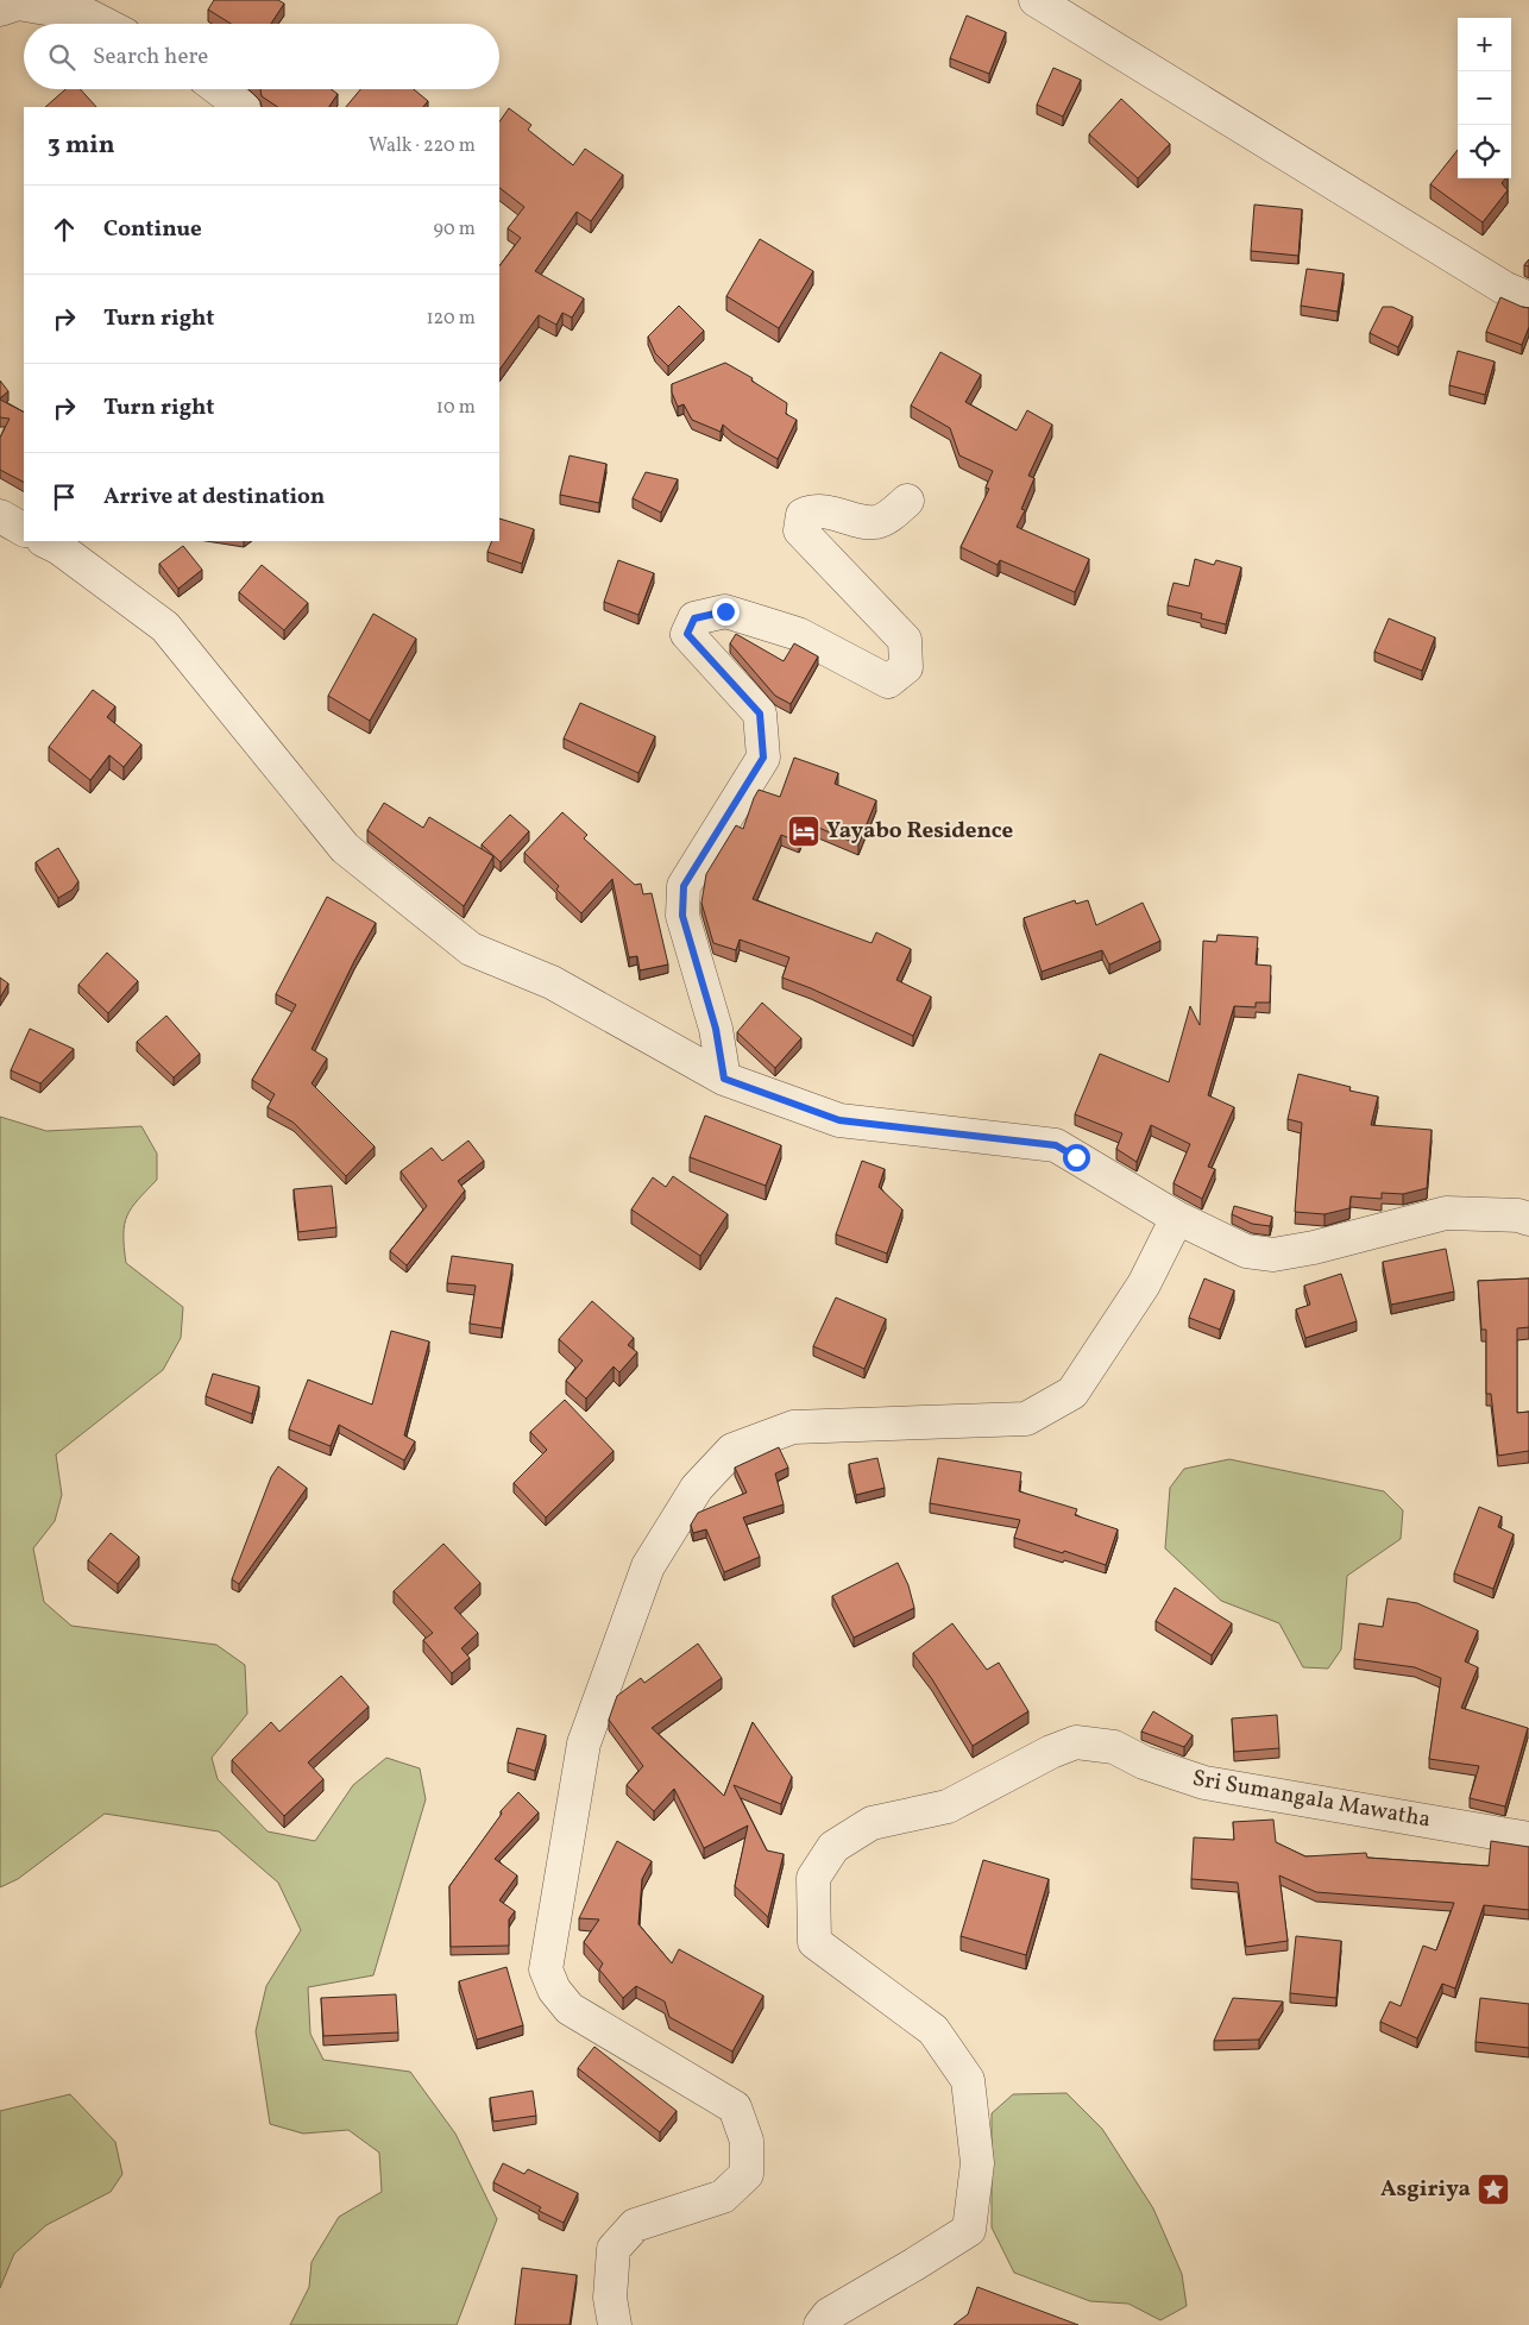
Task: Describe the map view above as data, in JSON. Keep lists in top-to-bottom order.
{
  "streets": {
    "street": ["Sri Sumangala Mawatha"]
  },
  "places": {
    "hotel": ["Yayabo Residence"],
    "place": ["Asgiriya"]
  },
  "page": {
    "map_buttons": ["+", "−"],
    "search": "Search here",
    "heading": ["3 min", "Walk · 220 m"],
    "list": [
      ["Continue", "90 m"],
      ["Turn right", "120 m"],
      ["Turn right", "10 m"],
      "Arrive at destination"
    ]
  }
}
